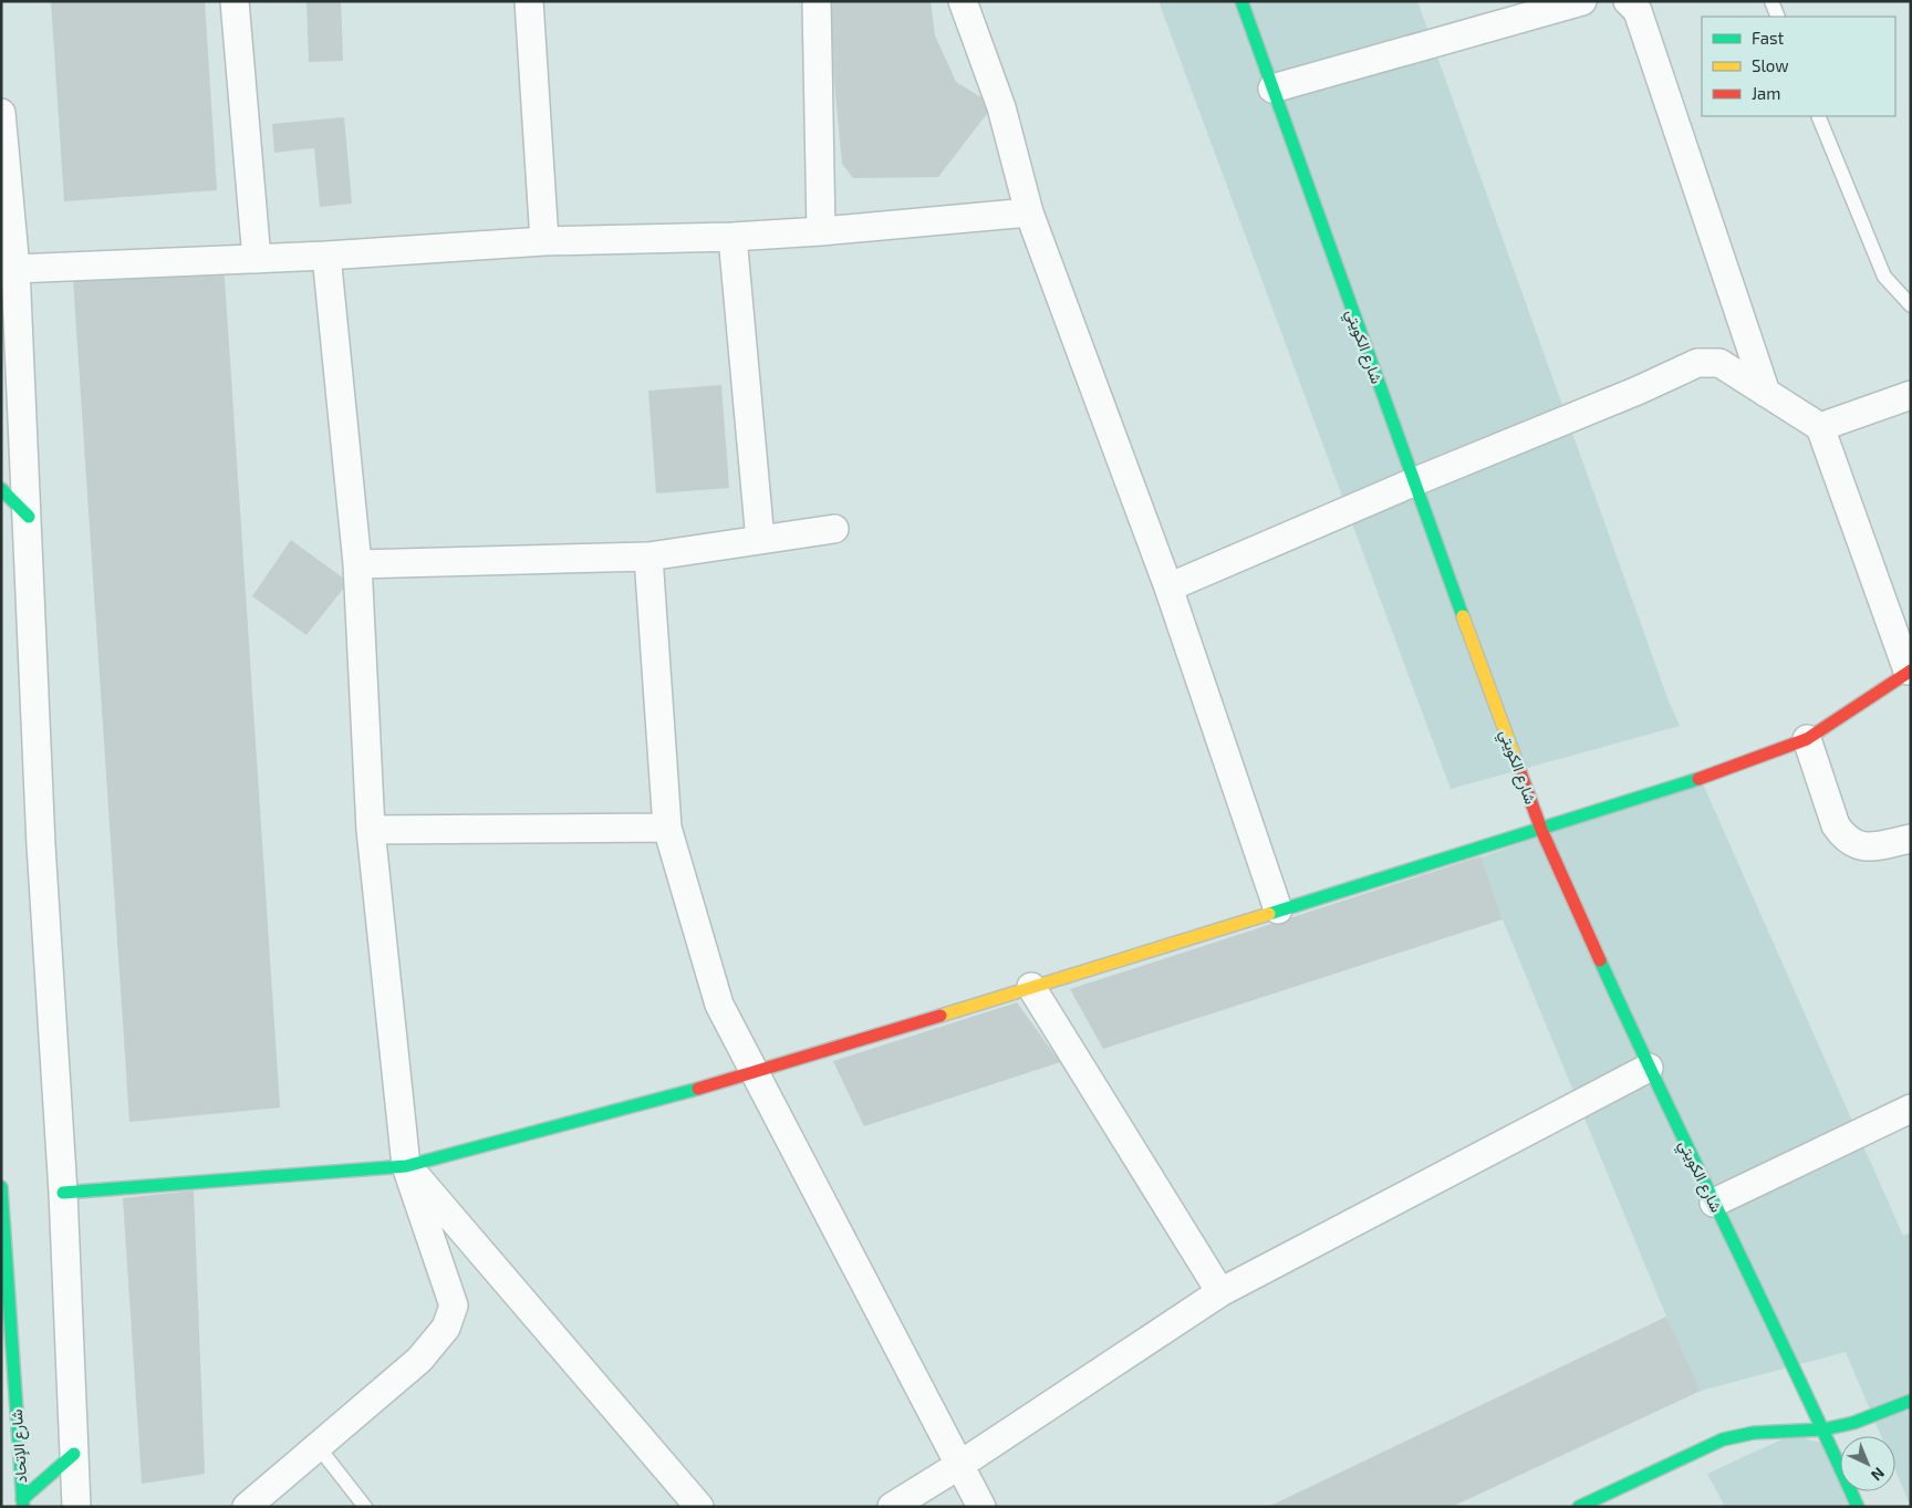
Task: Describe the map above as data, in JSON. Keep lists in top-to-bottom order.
{
  "streets": {
    "street": ["شارع الكويتي", "شارع الإتحاد"]
  },
  "legend": ["Fast", "Slow", "Jam"],
  "north": "bottom right"
}
